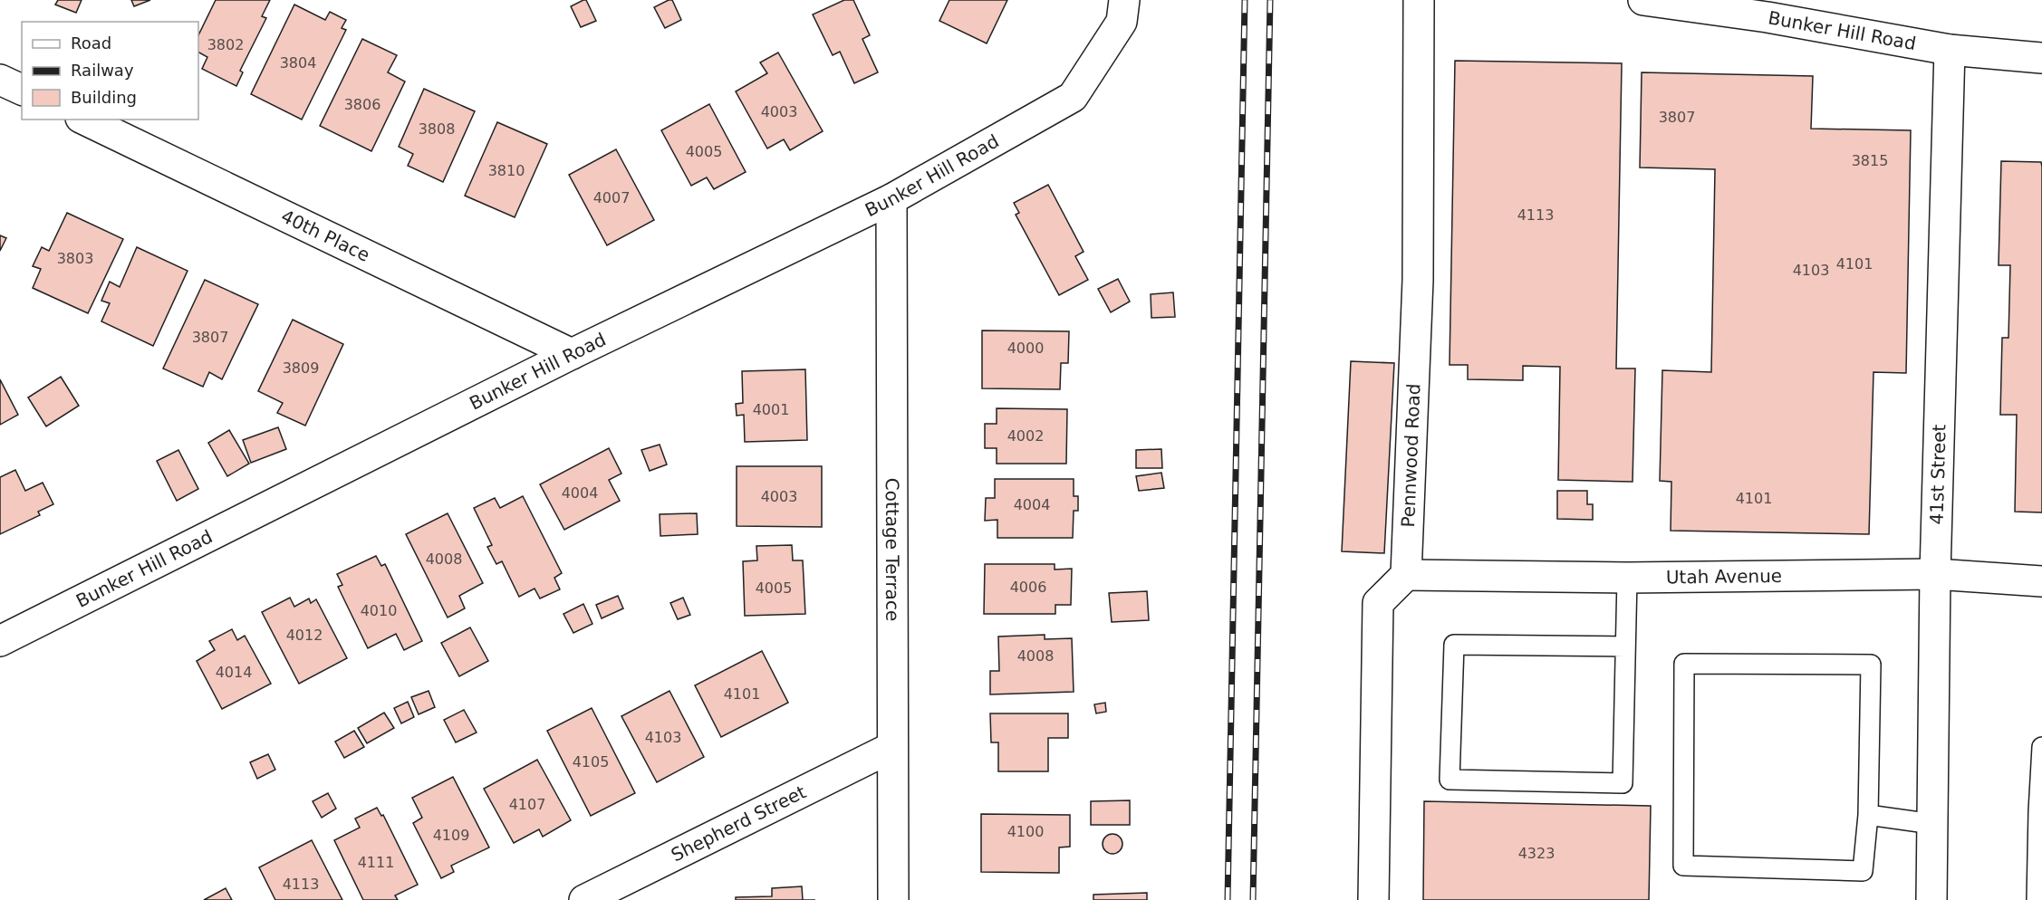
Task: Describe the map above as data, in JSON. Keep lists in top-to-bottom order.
{
  "streets": {
    "street": [
      "Bunker Hill Road",
      "40th Place",
      "Pennwood Road",
      "41st Street",
      "Cottage Terrace",
      "Utah Avenue",
      "Shepherd Street"
    ]
  },
  "crossings": [
    ["Bunker Hill Road", "40th Place"],
    ["Bunker Hill Road", "41st Street"],
    ["Bunker Hill Road", "Cottage Terrace"],
    ["Pennwood Road", "Utah Avenue"],
    ["41st Street", "Utah Avenue"],
    ["Cottage Terrace", "Shepherd Street"]
  ],
  "house_numbers": [
    "3802",
    "3804",
    "3806",
    "4003",
    "3807",
    "3808",
    "4005",
    "3815",
    "3810",
    "4007",
    "4113",
    "3803",
    "4101",
    "4103",
    "3807",
    "4000",
    "3809",
    "4001",
    "4002",
    "4004",
    "4003",
    "4101",
    "4004",
    "4008",
    "4006",
    "4005",
    "4010",
    "4012",
    "4008",
    "4014",
    "4101",
    "4103",
    "4105",
    "4107",
    "4100",
    "4109",
    "4323",
    "4111",
    "4113"
  ],
  "legend": ["Road", "Railway", "Building"]
}
